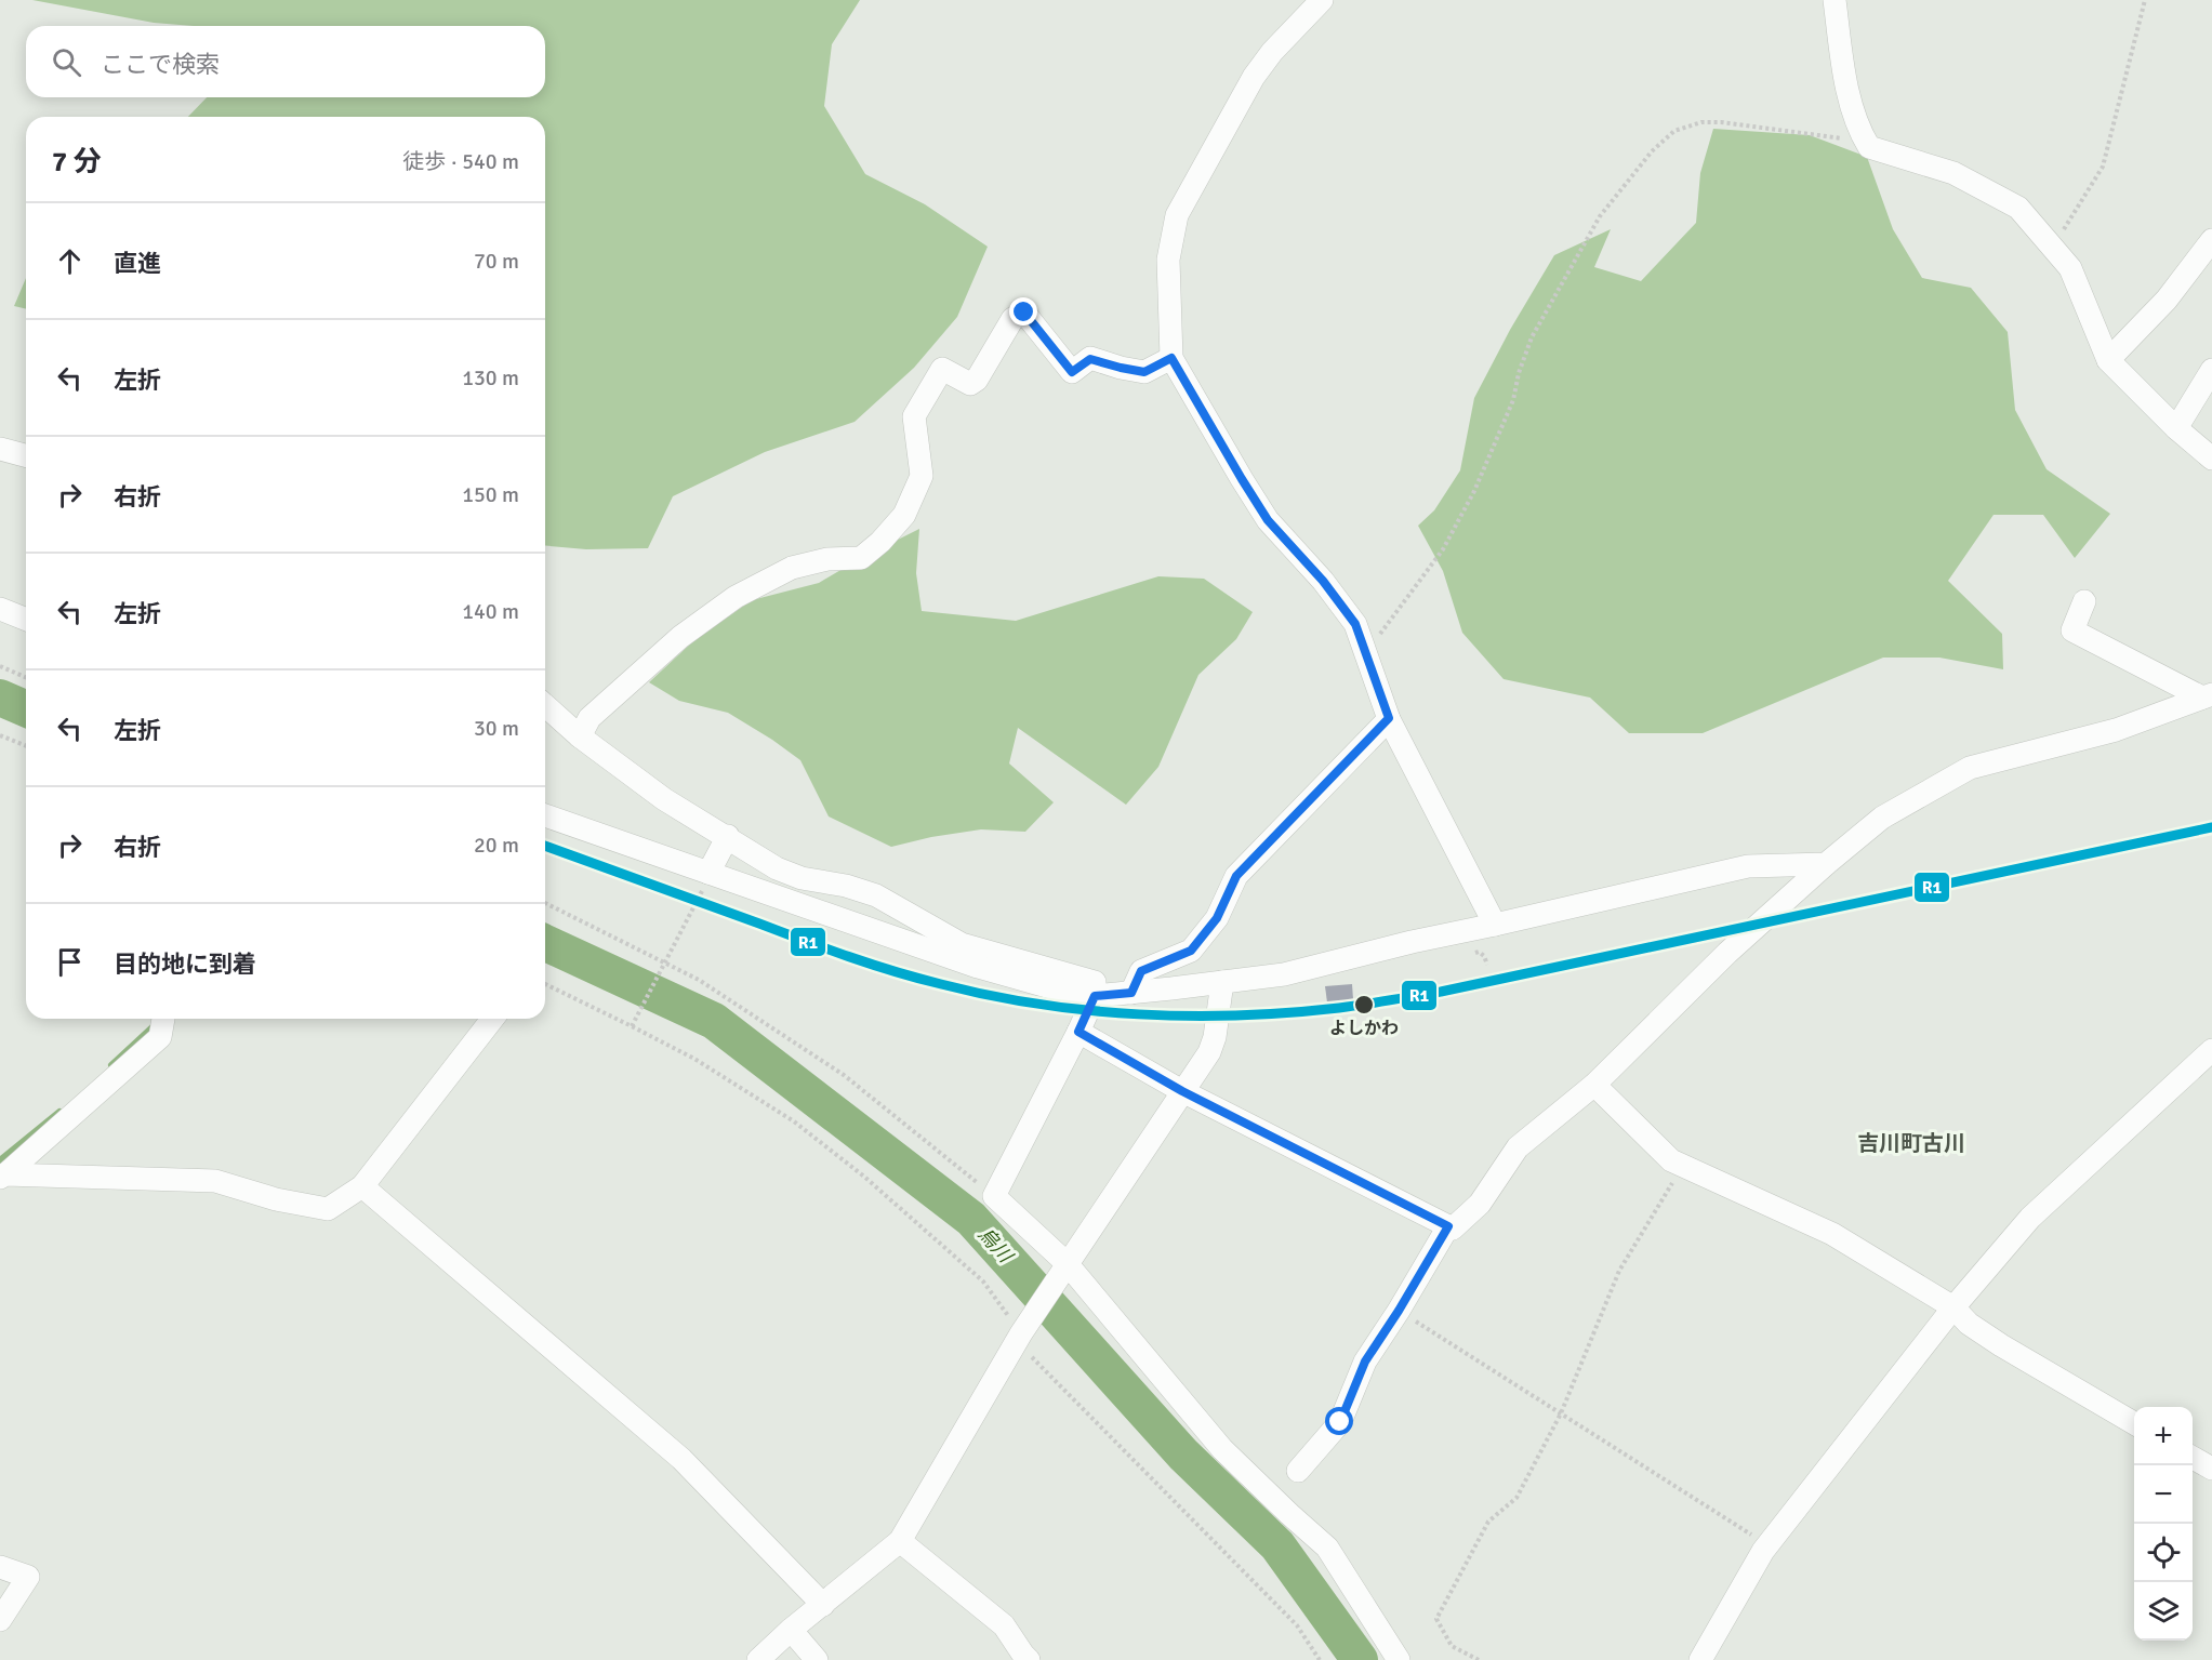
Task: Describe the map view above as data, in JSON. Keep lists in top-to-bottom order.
{
  "districts": ["吉川町古川"],
  "water": ["烏川"],
  "places": ["よしかわ"],
  "lines": ["transit line R1"],
  "page": {
    "search": "ここで検索",
    "heading": ["7 分", "徒歩 · 540 m"],
    "list": [
      ["直進", "70 m"],
      ["左折", "130 m"],
      ["右折", "150 m"],
      ["左折", "140 m"],
      ["左折", "30 m"],
      ["右折", "20 m"],
      "目的地に到着"
    ],
    "map_buttons": ["+", "−"]
  }
}
